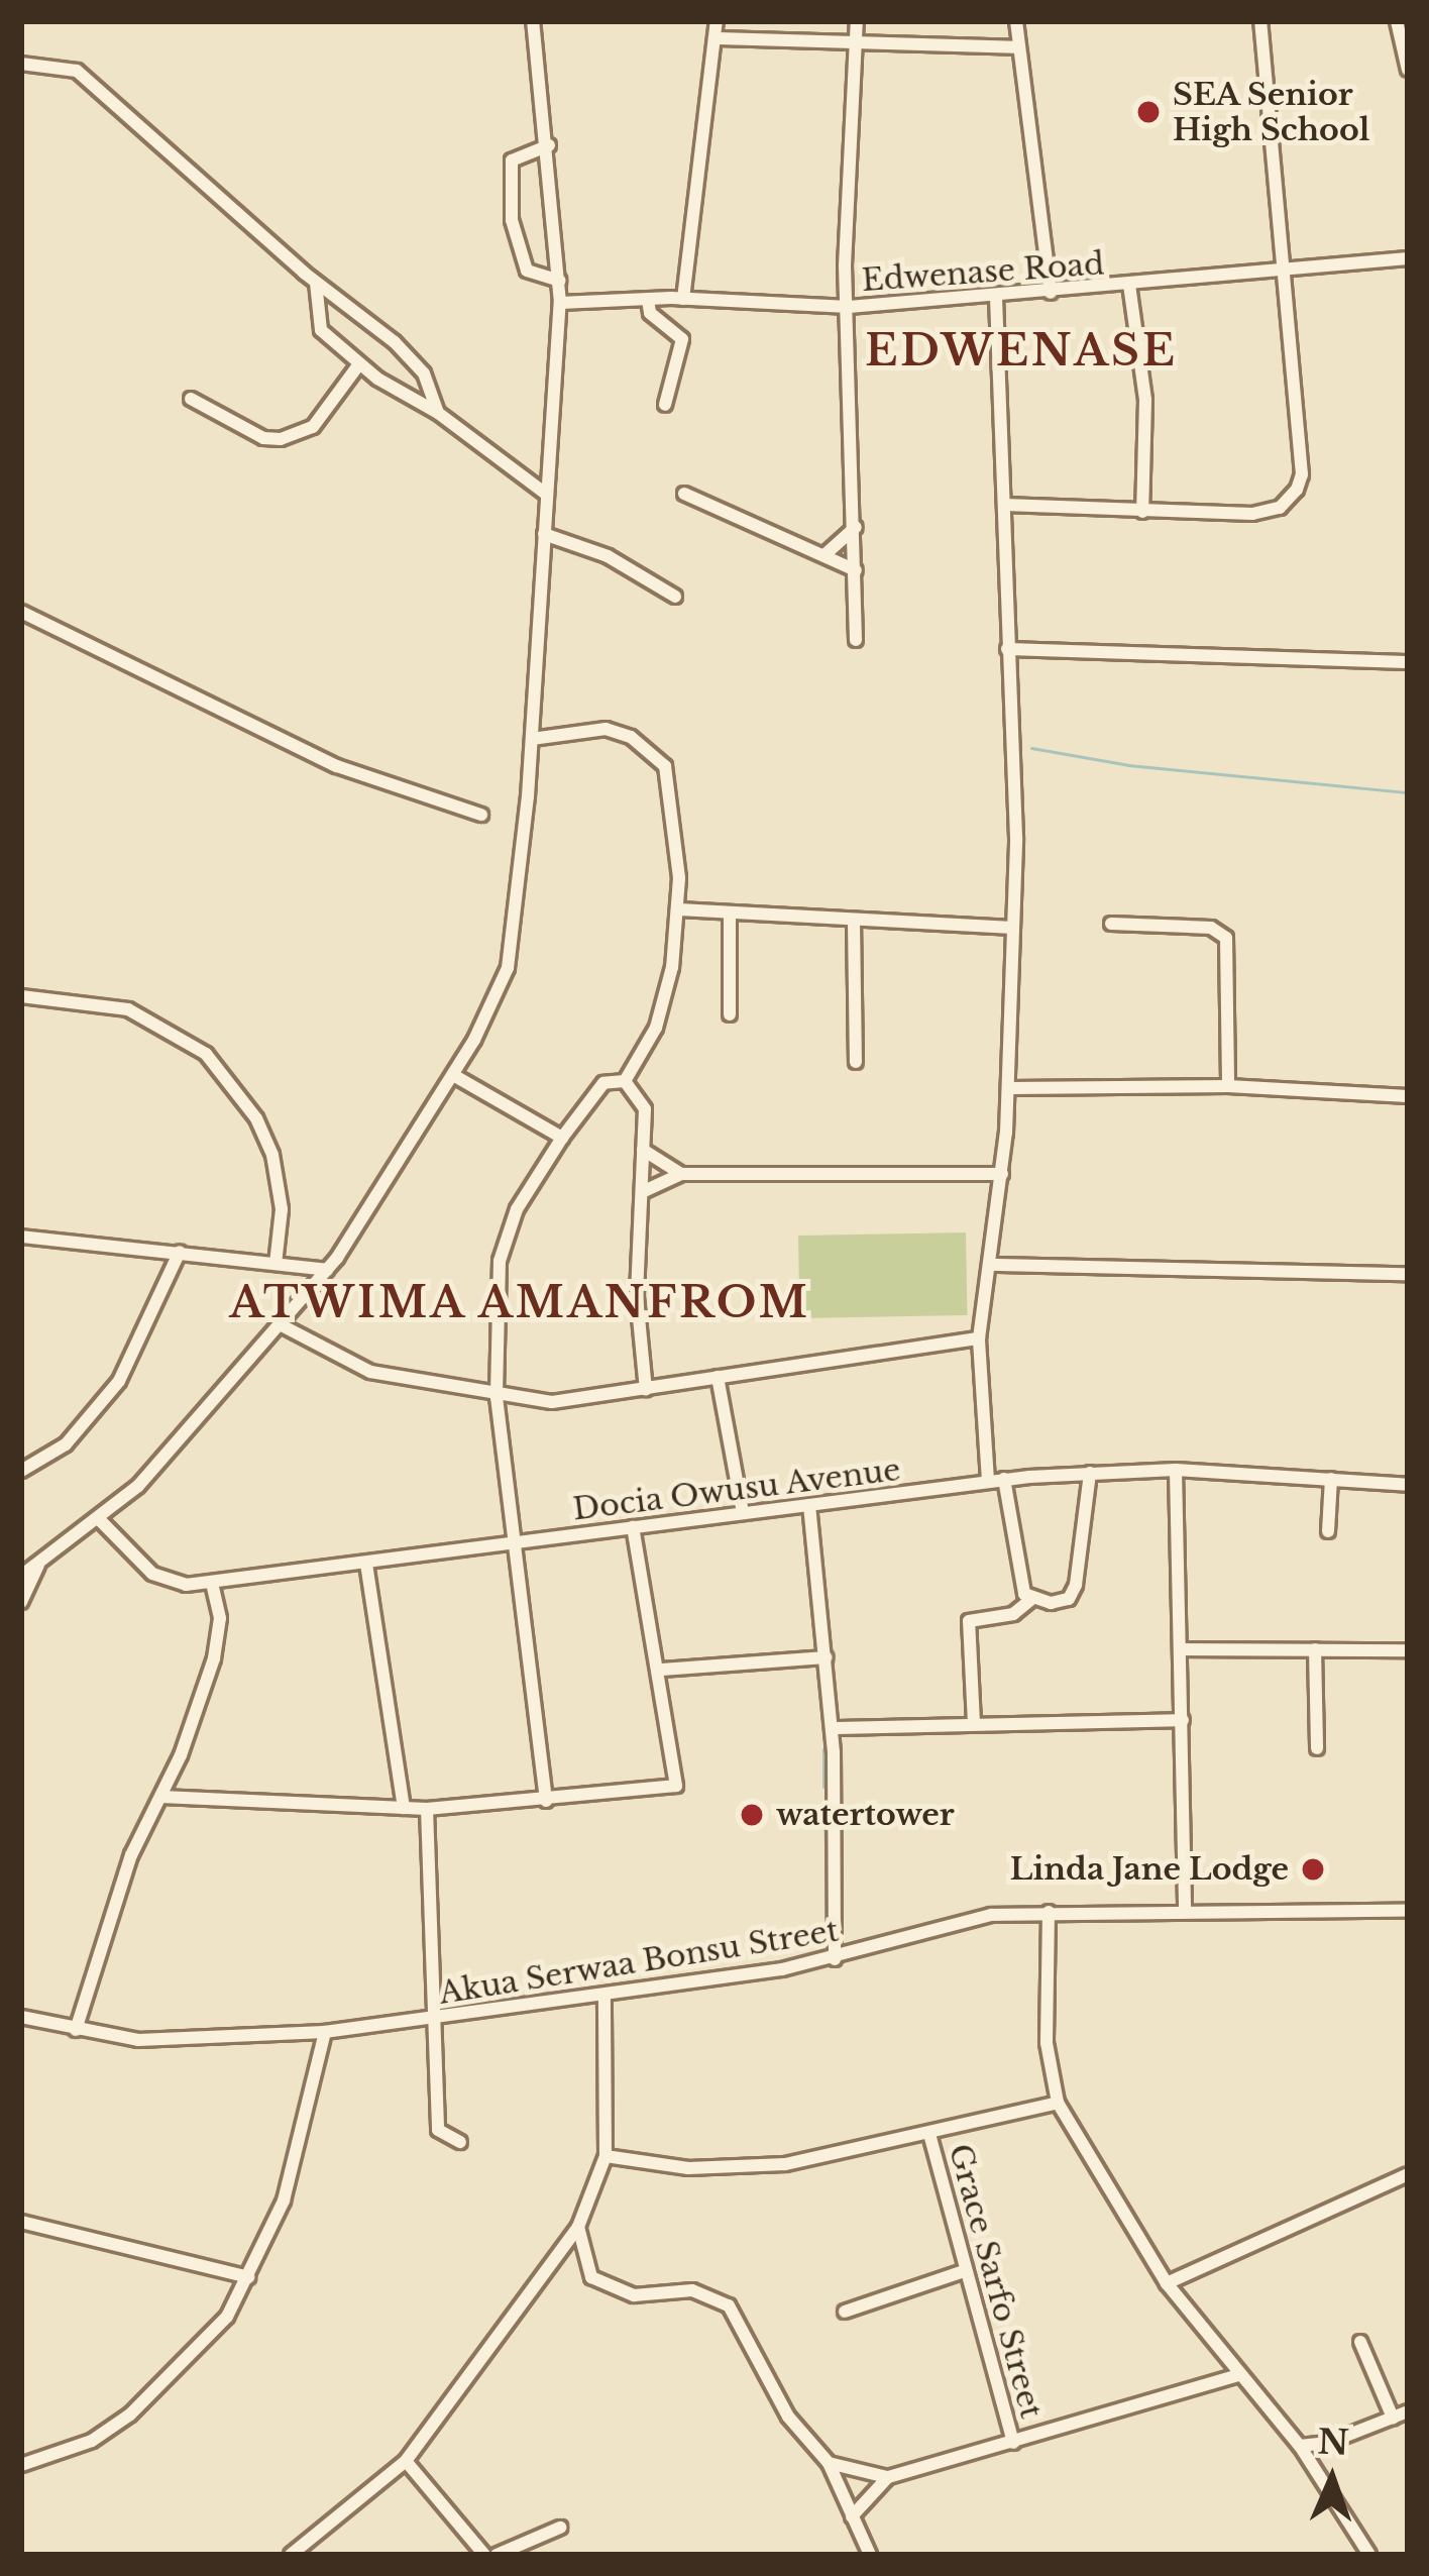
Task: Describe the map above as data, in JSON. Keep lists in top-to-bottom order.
{
  "streets": {
    "street": [
      "Edwenase Road",
      "Docia Owusu Avenue",
      "Akua Serwaa Bonsu Street",
      "Grace Sarfo Street"
    ]
  },
  "districts": ["EDWENASE", "ATWIMA AMANFROM"],
  "places": ["SEA Senior High School", "watertower", "Linda Jane Lodge"],
  "north": "top"
}
